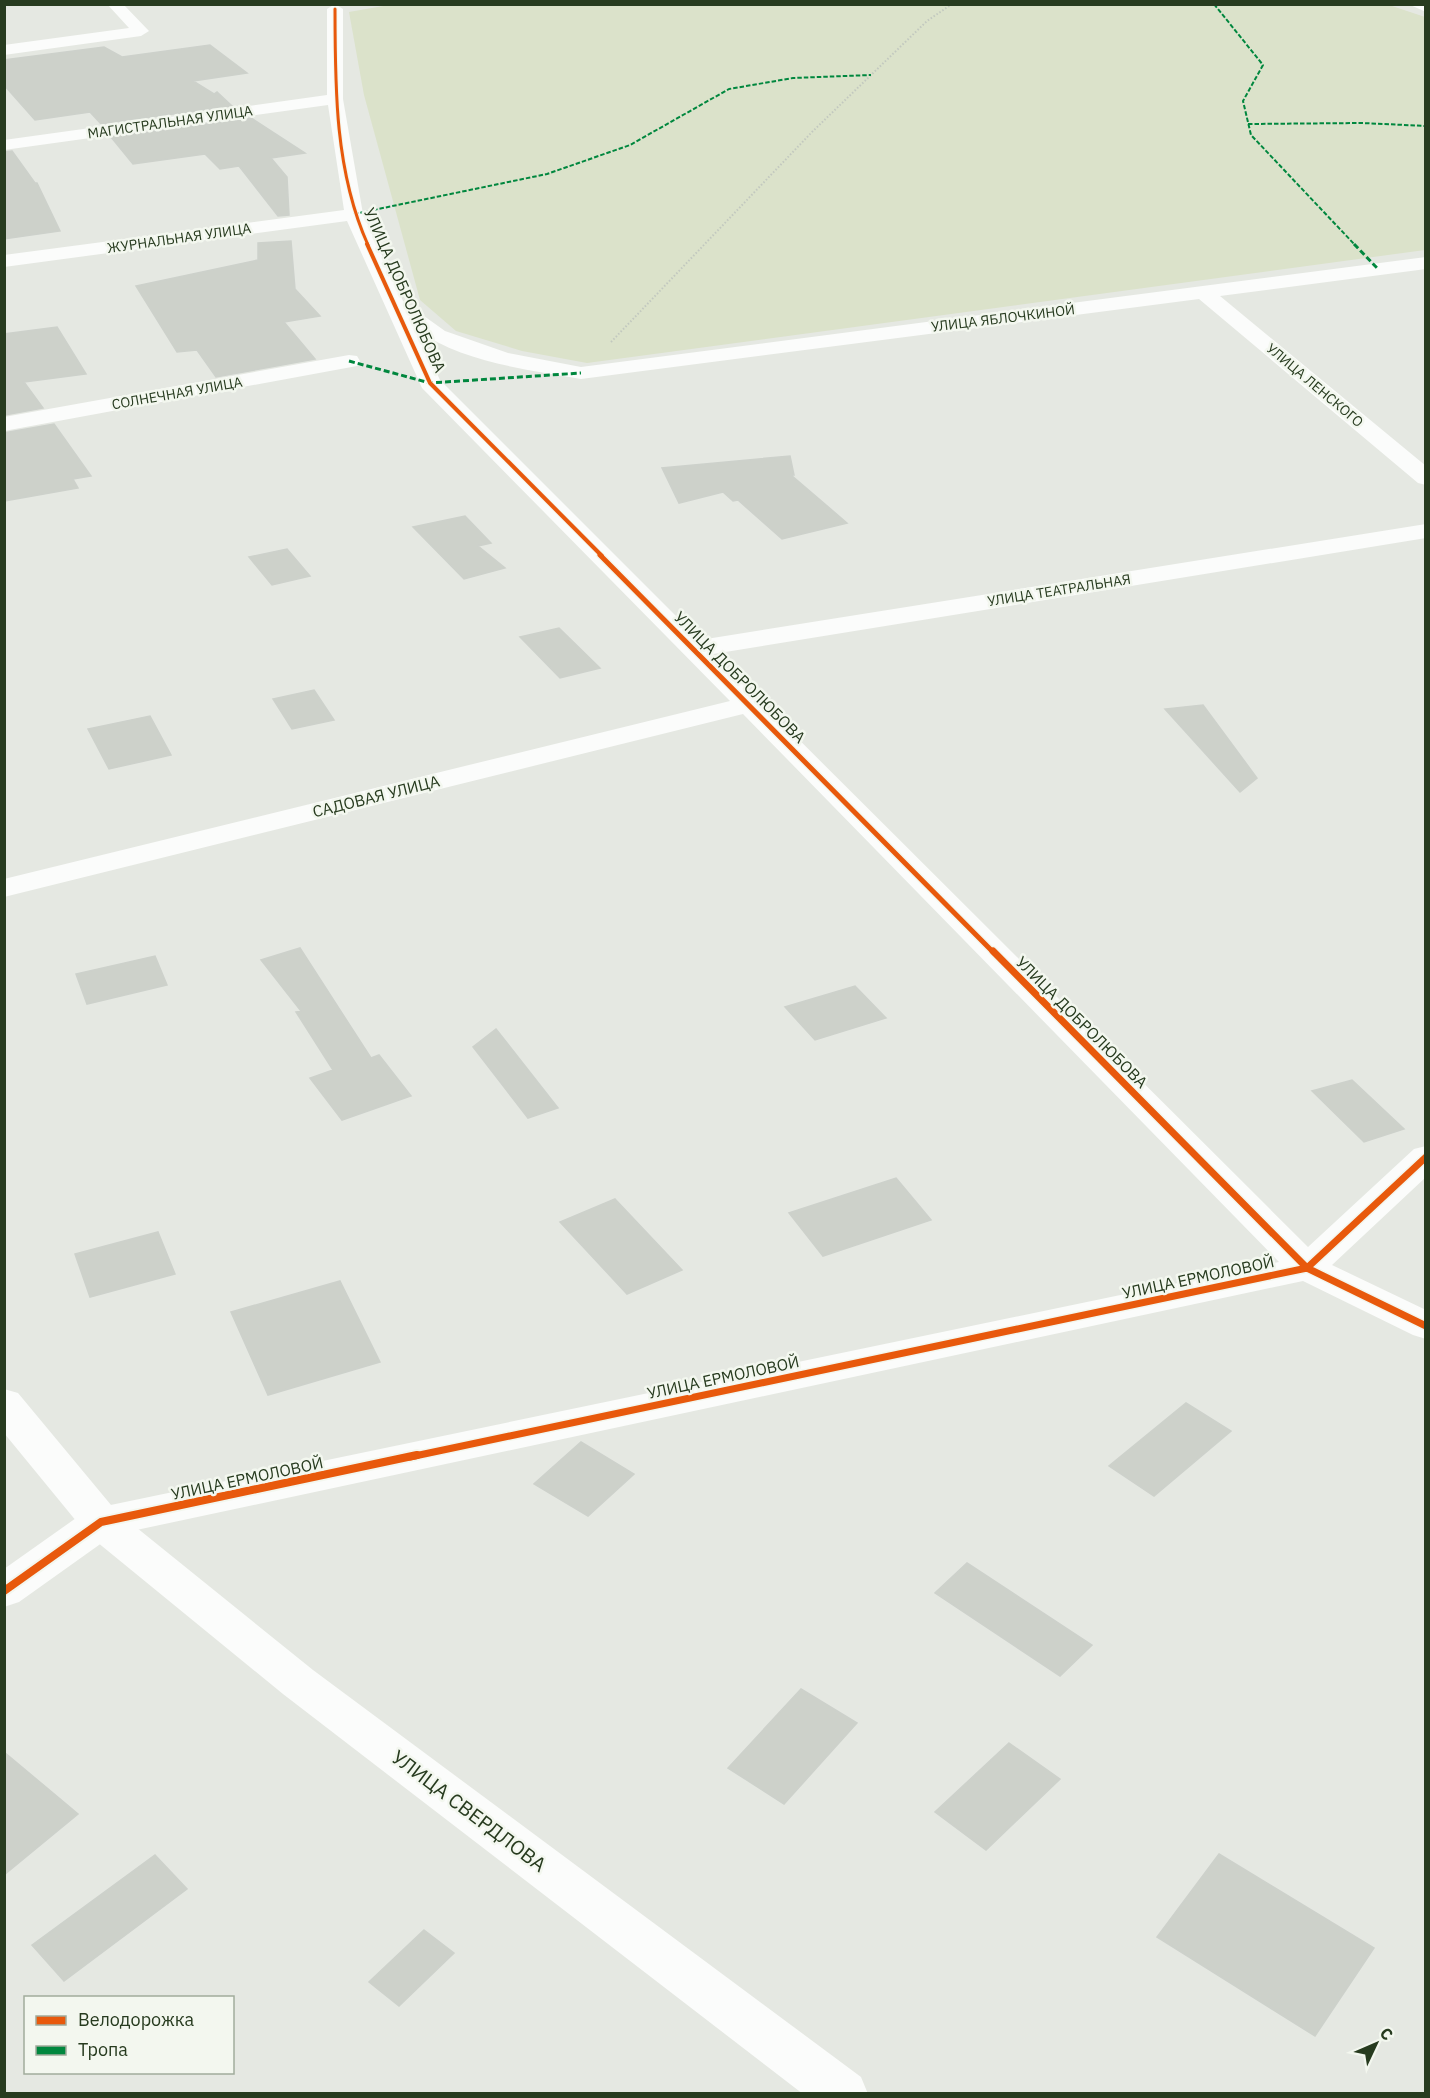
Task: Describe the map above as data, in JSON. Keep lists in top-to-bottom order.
{
  "streets": {
    "street": [
      "МАГИСТРАЛЬНАЯ УЛИЦА",
      "ЖУРНАЛЬНАЯ УЛИЦА",
      "УЛИЦА ДОБРОЛЮБОВА",
      "УЛИЦА ЯБЛОЧКИНОЙ",
      "УЛИЦА ЛЕНСКОГО",
      "СОЛНЕЧНАЯ УЛИЦА",
      "УЛИЦА ТЕАТРАЛЬНАЯ",
      "САДОВАЯ УЛИЦА",
      "УЛИЦА ЕРМОЛОВОЙ",
      "УЛИЦА СВЕРДЛОВА"
    ]
  },
  "crossings": [
    ["МАГИСТРАЛЬНАЯ УЛИЦА", "УЛИЦА ДОБРОЛЮБОВА"],
    ["ЖУРНАЛЬНАЯ УЛИЦА", "УЛИЦА ДОБРОЛЮБОВА"],
    ["УЛИЦА ДОБРОЛЮБОВА", "УЛИЦА ЯБЛОЧКИНОЙ"],
    ["УЛИЦА ДОБРОЛЮБОВА", "УЛИЦА ТЕАТРАЛЬНАЯ"],
    ["УЛИЦА ДОБРОЛЮБОВА", "САДОВАЯ УЛИЦА"],
    ["УЛИЦА ДОБРОЛЮБОВА", "УЛИЦА ЕРМОЛОВОЙ"],
    ["УЛИЦА ЯБЛОЧКИНОЙ", "УЛИЦА ЛЕНСКОГО"],
    ["УЛИЦА ЕРМОЛОВОЙ", "УЛИЦА СВЕРДЛОВА"]
  ],
  "legend": ["Велодорожка", "Тропа"],
  "north": "top right"
}
